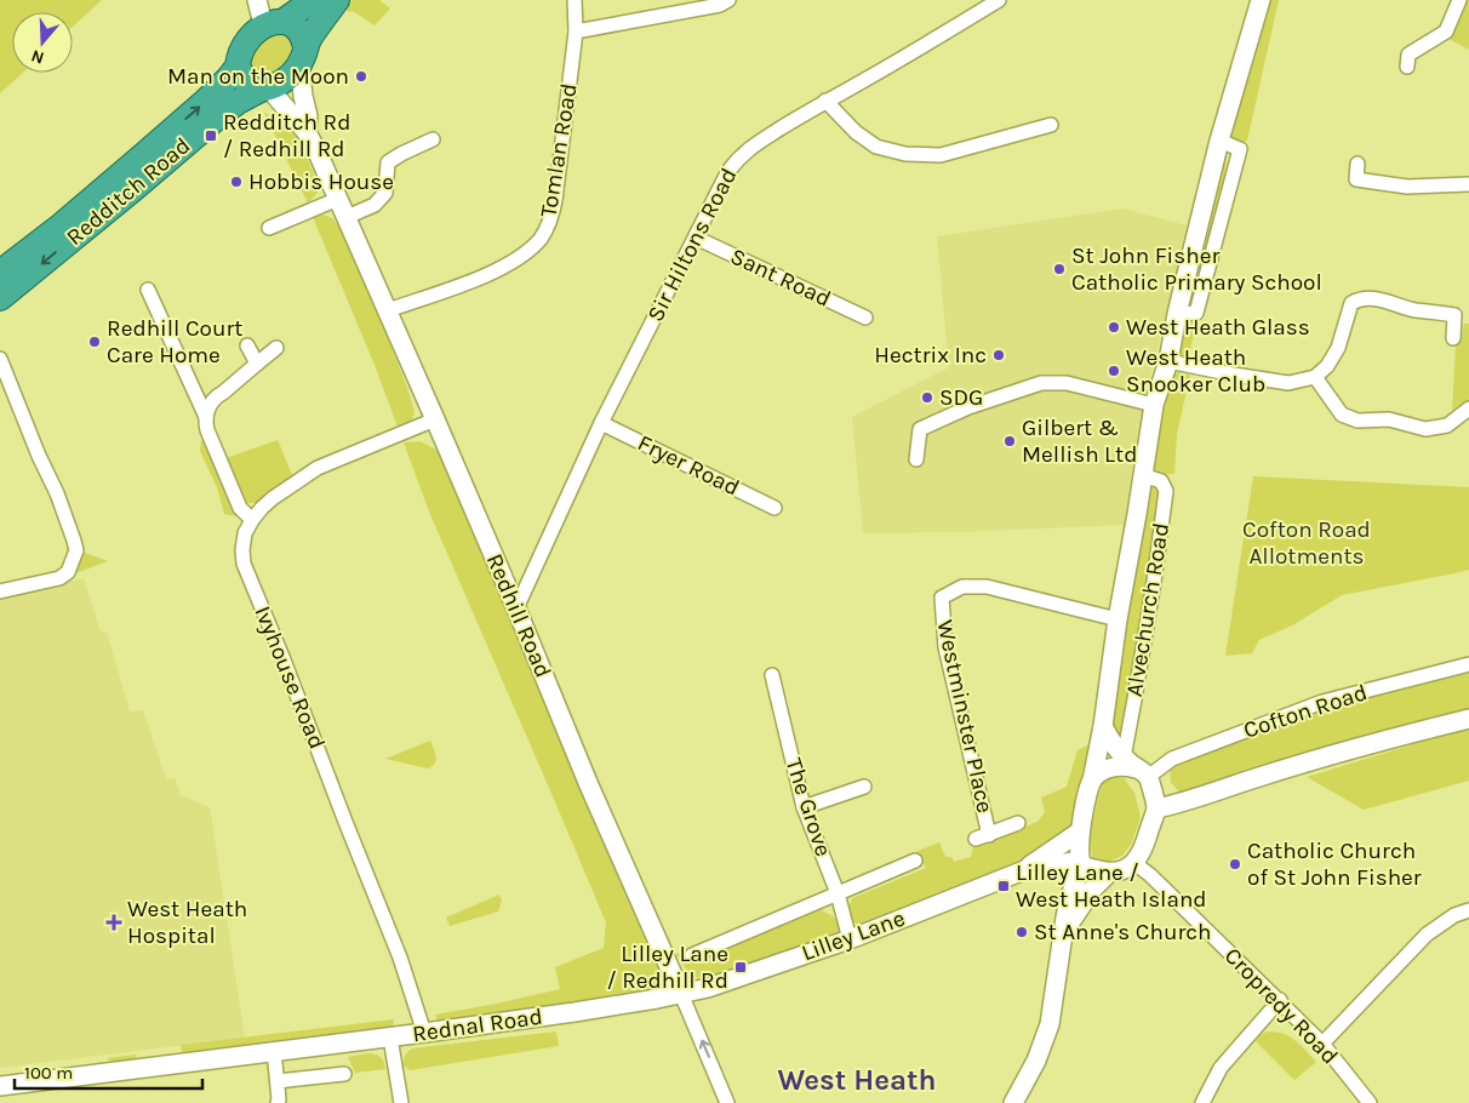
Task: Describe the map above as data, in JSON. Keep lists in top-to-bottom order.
{
  "streets": {
    "highway": ["Redditch Road"],
    "street": [
      "Tomlan Road",
      "Sir Hiltons Road",
      "Sant Road",
      "Fryer Road",
      "Alvechurch Road",
      "Redhill Road",
      "Ivyhouse Road",
      "Cofton Road",
      "Westminster Place",
      "The Grove",
      "Lilley Lane",
      "Cropredy Road",
      "Rednal Road"
    ]
  },
  "crossings": [
    ["Tomlan Road", "Redhill Road"],
    ["Redditch Road", "Redhill Road"],
    ["Sir Hiltons Road", "Sant Road"],
    ["Sir Hiltons Road", "Fryer Road"],
    ["Sir Hiltons Road", "Redhill Road"],
    ["Alvechurch Road", "Cofton Road"],
    ["Alvechurch Road", "Westminster Place"],
    ["Alvechurch Road", "Lilley Lane"],
    ["Alvechurch Road", "Cropredy Road"],
    ["Redhill Road", "Ivyhouse Road"],
    ["Redhill Road", "Lilley Lane"],
    ["Redhill Road", "Rednal Road"],
    ["Ivyhouse Road", "Rednal Road"],
    ["Cofton Road", "Lilley Lane"],
    ["Cofton Road", "Cropredy Road"],
    ["The Grove", "Lilley Lane"],
    ["Lilley Lane", "Cropredy Road"],
    ["Lilley Lane", "Rednal Road"]
  ],
  "districts": ["West Heath"],
  "parks": ["Cofton Road Allotments"],
  "places": {
    "other": [
      "Man on the Moon",
      "Hobbis House",
      "St John Fisher Catholic Primary School",
      "West Heath Glass",
      "Redhill Court Care Home",
      "Hectrix Inc",
      "West Heath Snooker Club",
      "SDG",
      "Gilbert & Mellish Ltd",
      "Catholic Church of St John Fisher",
      "St Anne's Church"
    ],
    "transit": ["Redditch Rd / Redhill Rd", "Lilley Lane / West Heath Island", "Lilley Lane / Redhill Rd"],
    "health": ["West Heath Hospital"]
  },
  "scale_bar": "100 m",
  "north": "bottom"
}
